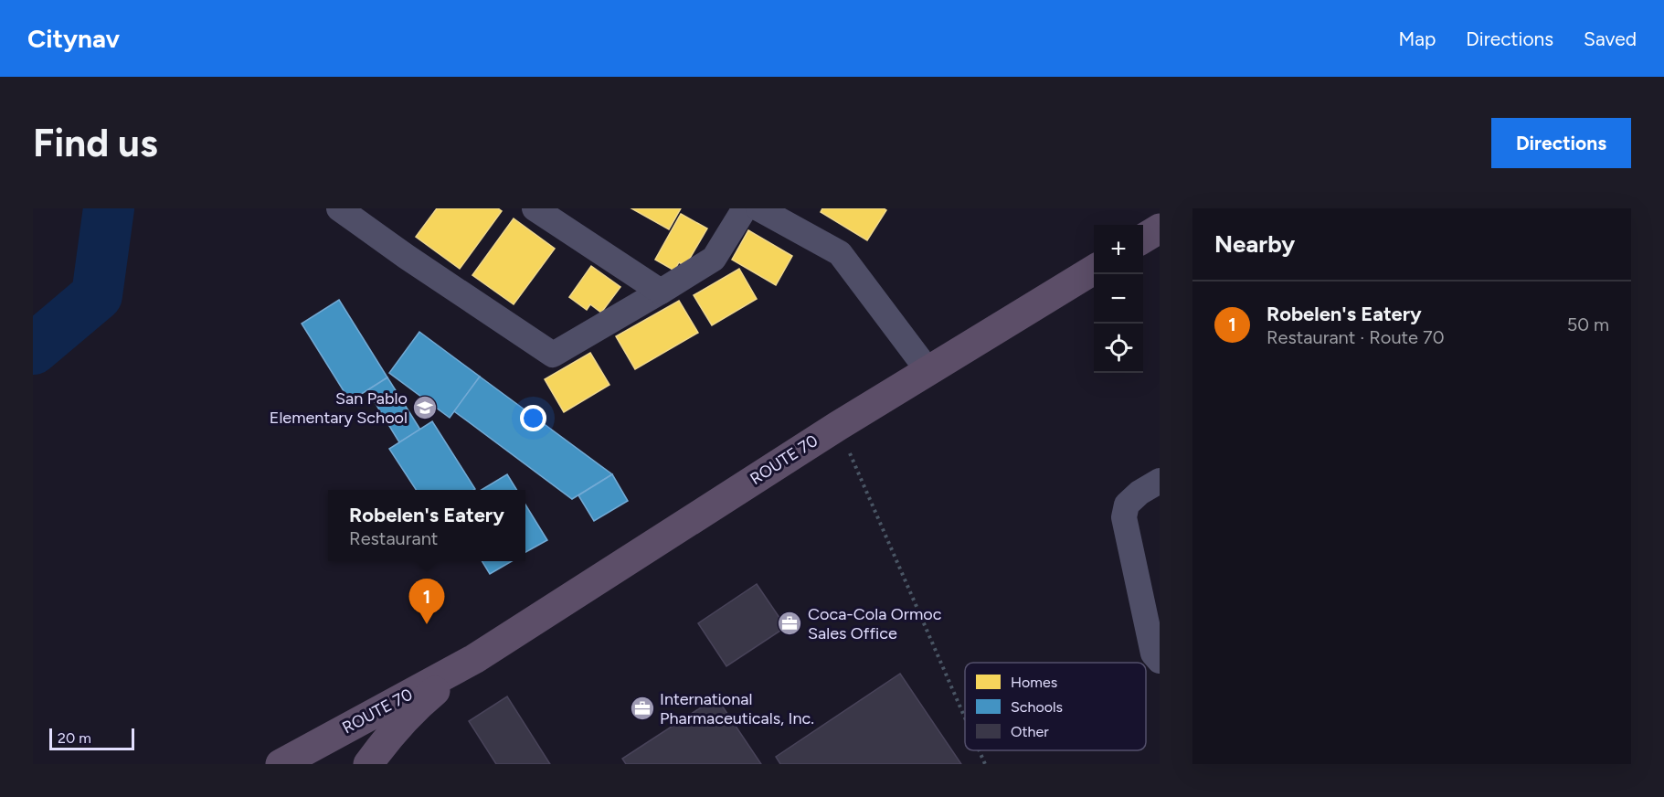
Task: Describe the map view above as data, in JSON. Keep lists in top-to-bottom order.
{
  "streets": {
    "highway": ["ROUTE 70"]
  },
  "places": {
    "school or university": ["San Pablo Elementary School"],
    "office": ["Coca-Cola Ormoc Sales Office", "International Pharmaceuticals, Inc."]
  },
  "legend": ["Homes", "Schools", "Other"],
  "scale_bar": "20 m",
  "page": {
    "header": "Citynav",
    "nav": ["Map", "Directions", "Saved"],
    "buttons": "Directions",
    "title": "Find us",
    "heading": "Nearby",
    "map_buttons": ["+", "−"],
    "list": [
      {
        "mark": "1",
        "name": "Robelen's Eatery",
        "note": "Restaurant · Route 70",
        "value": "50 m"
      }
    ],
    "popup": ["Robelen's Eatery", "Restaurant"],
    "pins": "1",
    "scale": "20 m"
  }
}
